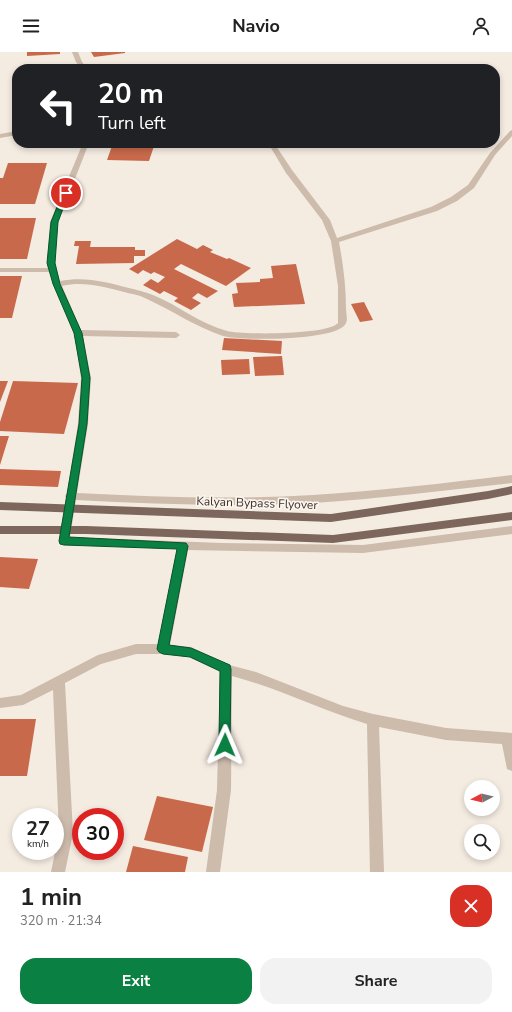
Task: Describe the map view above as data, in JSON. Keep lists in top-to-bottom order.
{
  "streets": {
    "main road": ["Kalyan Bypass Flyover"]
  },
  "north": "left",
  "page": {
    "header": "Navio",
    "turn": ["20 m", "Turn left"],
    "speed": "27 km/h",
    "limit": "30",
    "heading": ["1 min", "320 m · 21:34"],
    "buttons": ["Exit", "Share"]
  }
}
